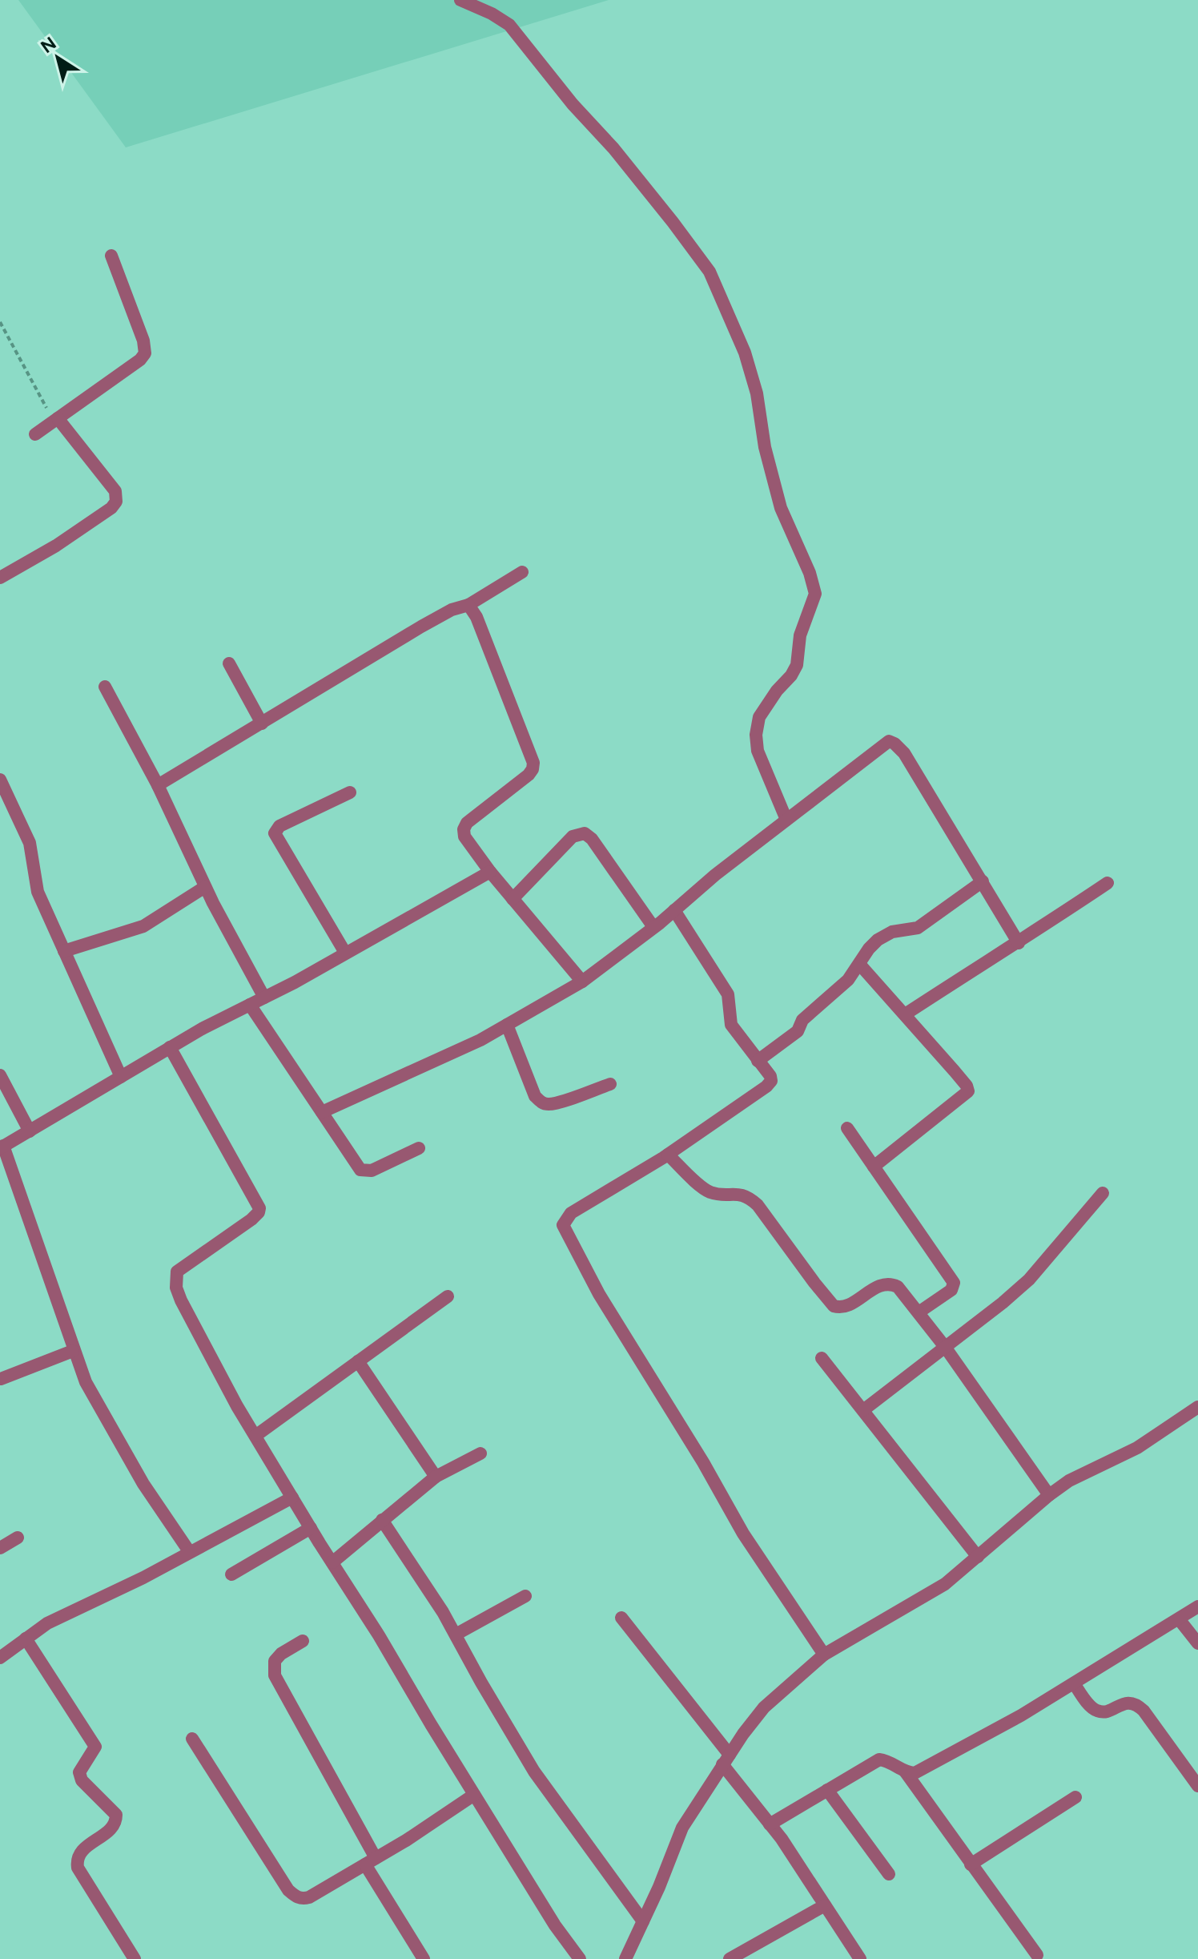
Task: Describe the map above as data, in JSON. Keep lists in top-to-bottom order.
{
  "north": "top left"
}
